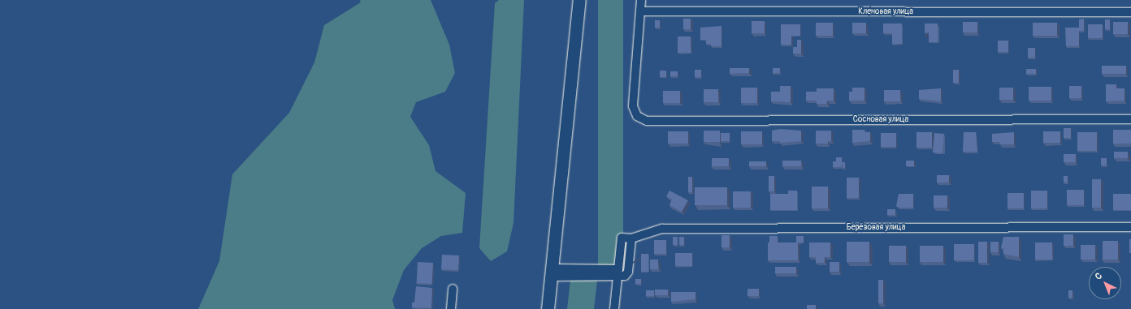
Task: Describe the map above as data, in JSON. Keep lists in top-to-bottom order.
{
  "streets": {
    "street": ["Кленовая улица", "Сосновая улица", "Берёзовая улица"]
  },
  "crossings": [
    ["Кленовая улица", "Сосновая улица"]
  ],
  "north": "top left"
}
